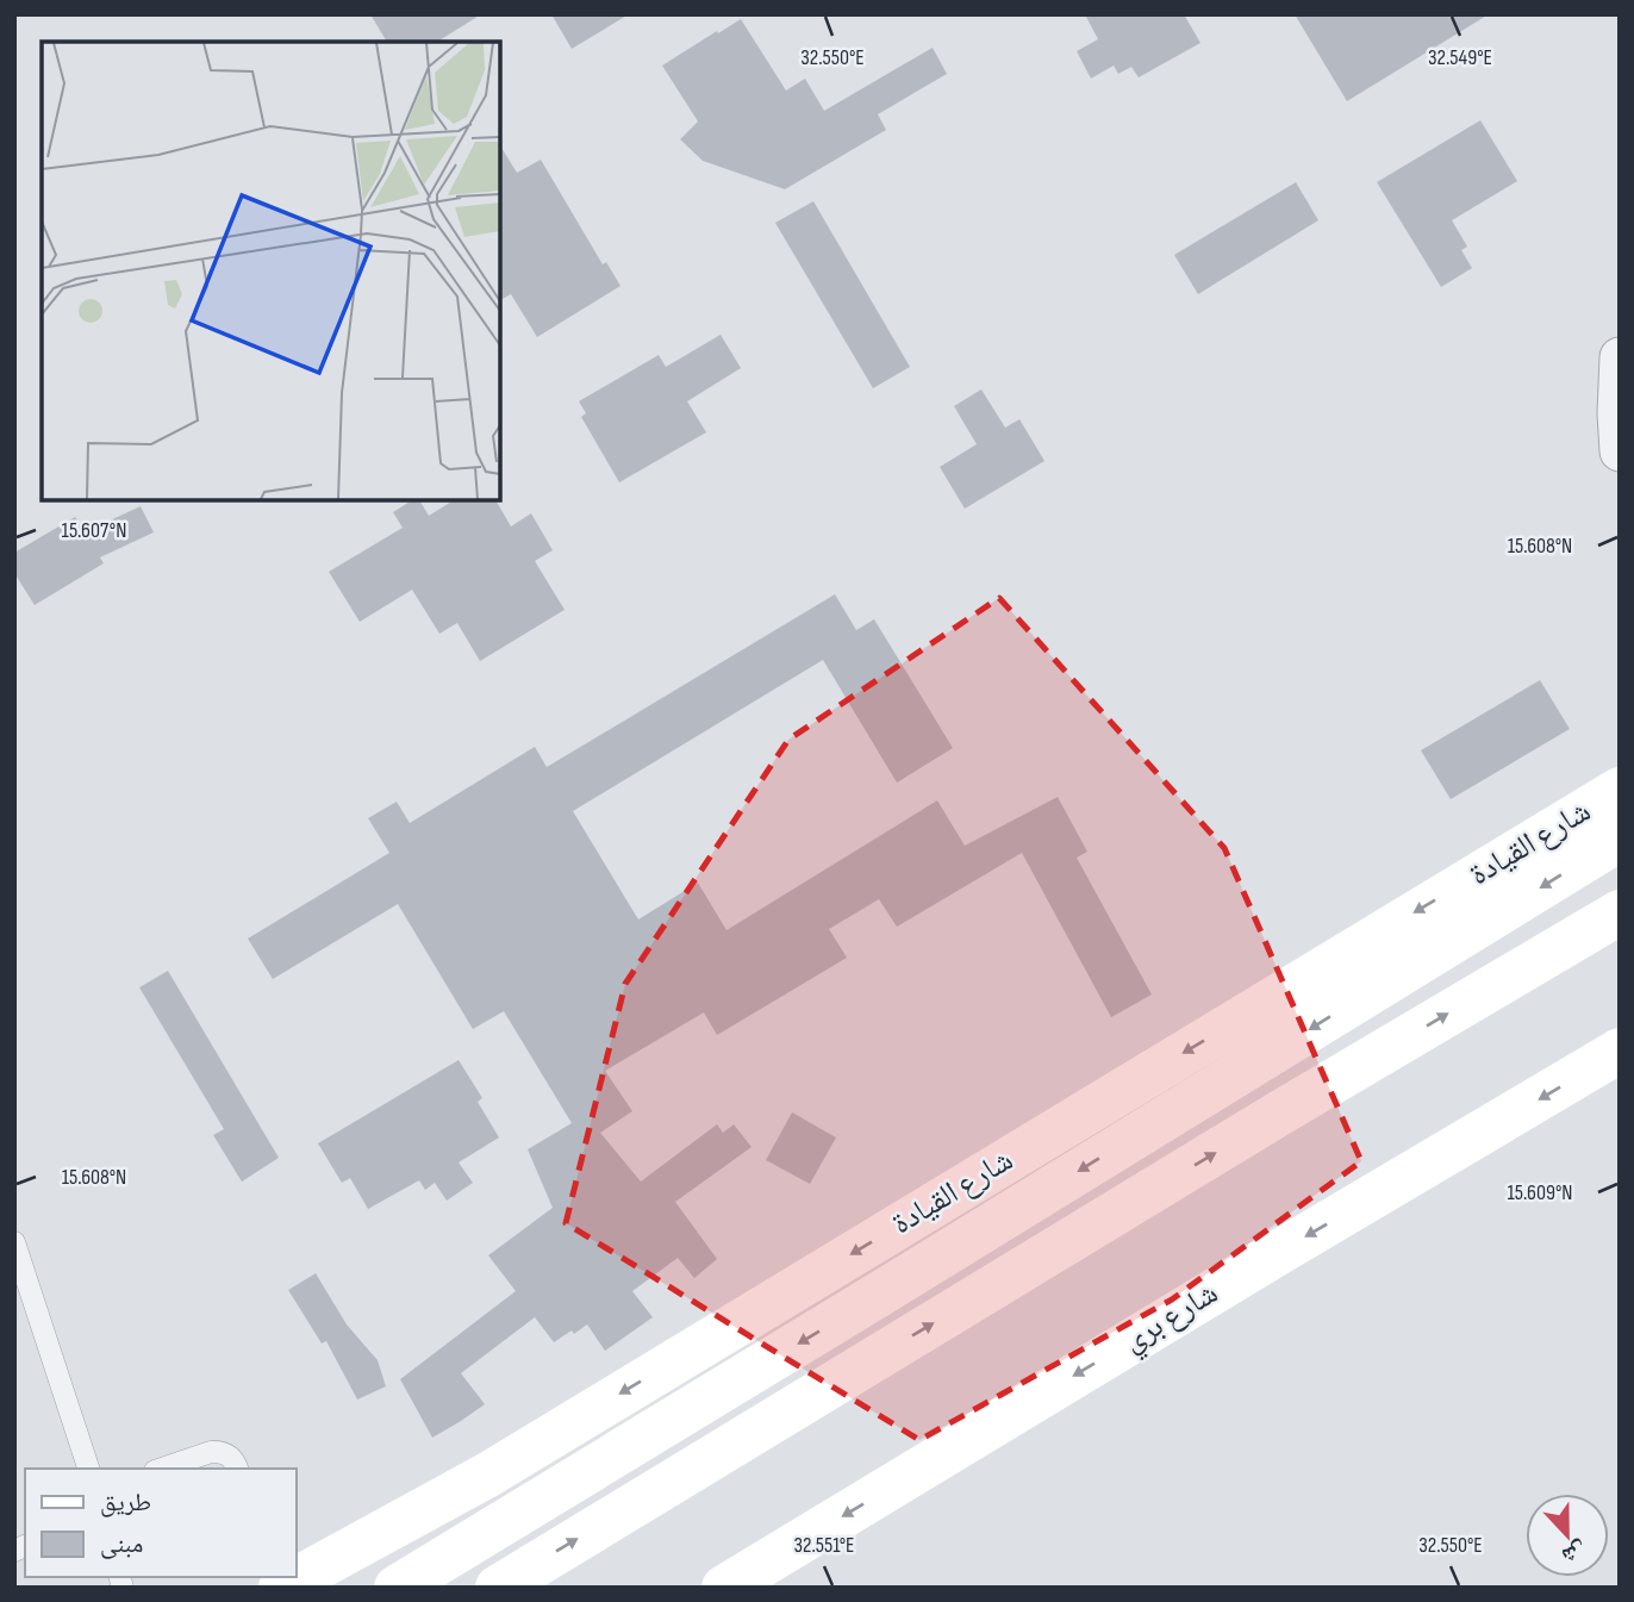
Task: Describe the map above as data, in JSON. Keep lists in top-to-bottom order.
{
  "streets": {
    "main road": ["شارع القيادة", "شارع بري"]
  },
  "legend": ["طريق", "مبنى"],
  "north": "bottom",
  "coordinates": [
    "32.550°E",
    "32.549°E",
    "15.607°N",
    "15.608°N",
    "15.609°N",
    "32.551°E"
  ]
}
